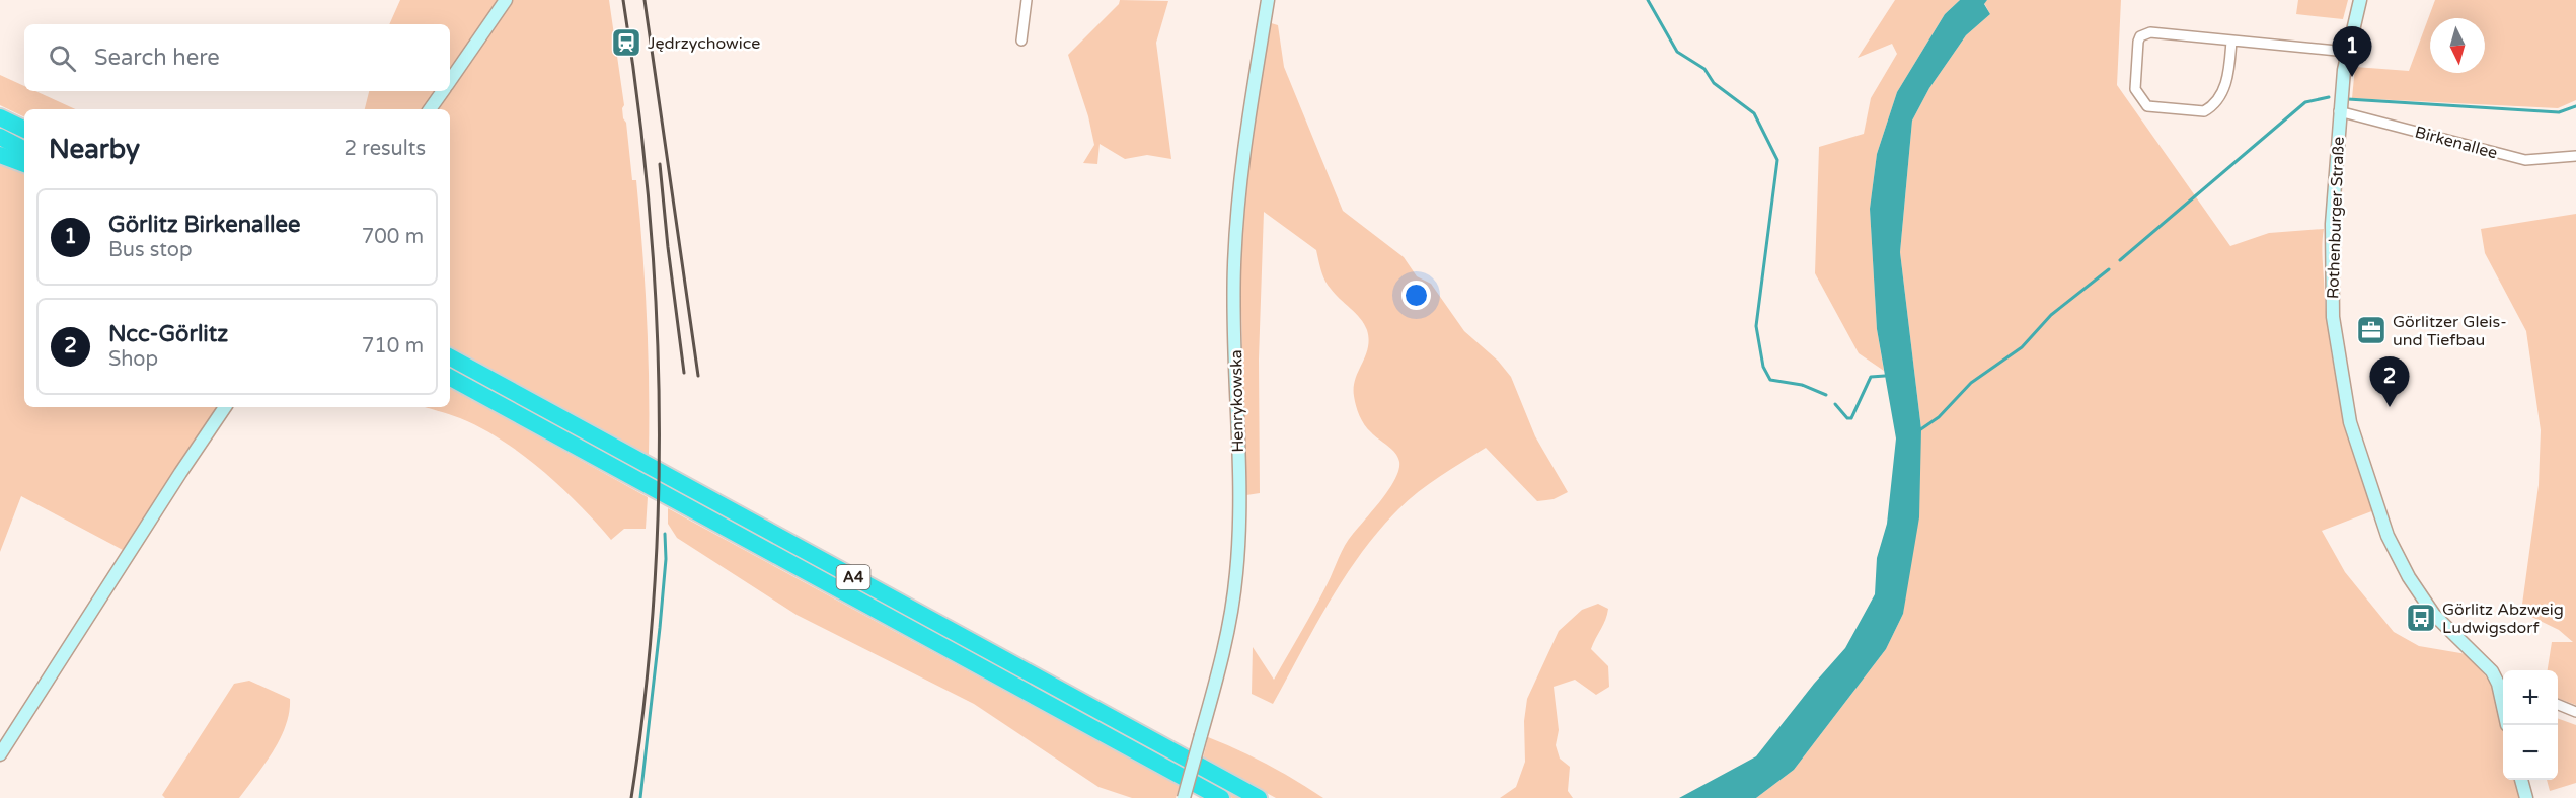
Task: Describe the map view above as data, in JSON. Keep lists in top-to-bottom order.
{
  "streets": {
    "highway": ["A4"],
    "street": ["Birkenallee", "Rothenburger Straße", "Henrykowska"]
  },
  "crossings": [
    ["Birkenallee", "Rothenburger Straße"]
  ],
  "places": {
    "station": ["Jędrzychowice"],
    "office": ["Görlitzer Gleis- und Tiefbau"],
    "bus stop": ["Görlitz Abzweig Ludwigsdorf"]
  },
  "north": "bottom",
  "page": {
    "search": "Search here",
    "pins": ["1", "2"],
    "heading": ["Nearby", "2 results"],
    "list": [
      {
        "mark": "1",
        "name": "Görlitz Birkenallee",
        "note": "Bus stop",
        "value": "700 m"
      },
      {
        "mark": "2",
        "name": "Ncc-Görlitz",
        "note": "Shop",
        "value": "710 m"
      }
    ],
    "map_buttons": ["+", "−"]
  }
}
